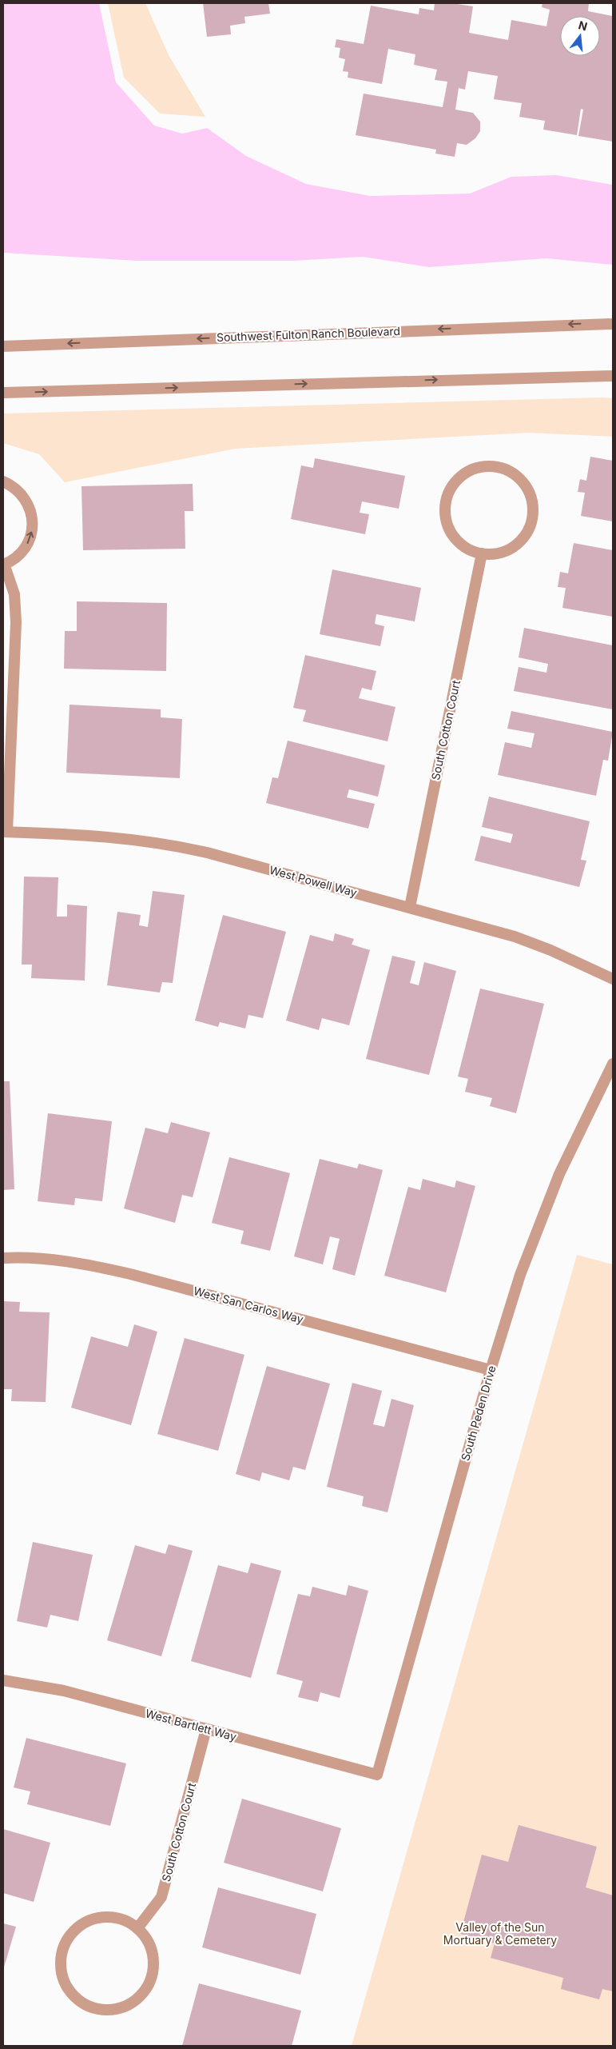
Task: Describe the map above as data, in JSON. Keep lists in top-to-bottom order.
{
  "streets": {
    "street": [
      "Southwest Fulton Ranch Boulevard",
      "South Cotton Court",
      "West Powell Way",
      "West San Carlos Way",
      "South Peden Drive",
      "West Bartlett Way"
    ]
  },
  "crossings": [
    ["South Cotton Court", "West Powell Way"],
    ["South Cotton Court", "West Bartlett Way"],
    ["West San Carlos Way", "South Peden Drive"],
    ["South Peden Drive", "West Bartlett Way"]
  ],
  "parks": ["Valley of the Sun Mortuary & Cemetery"],
  "north": "top"
}
